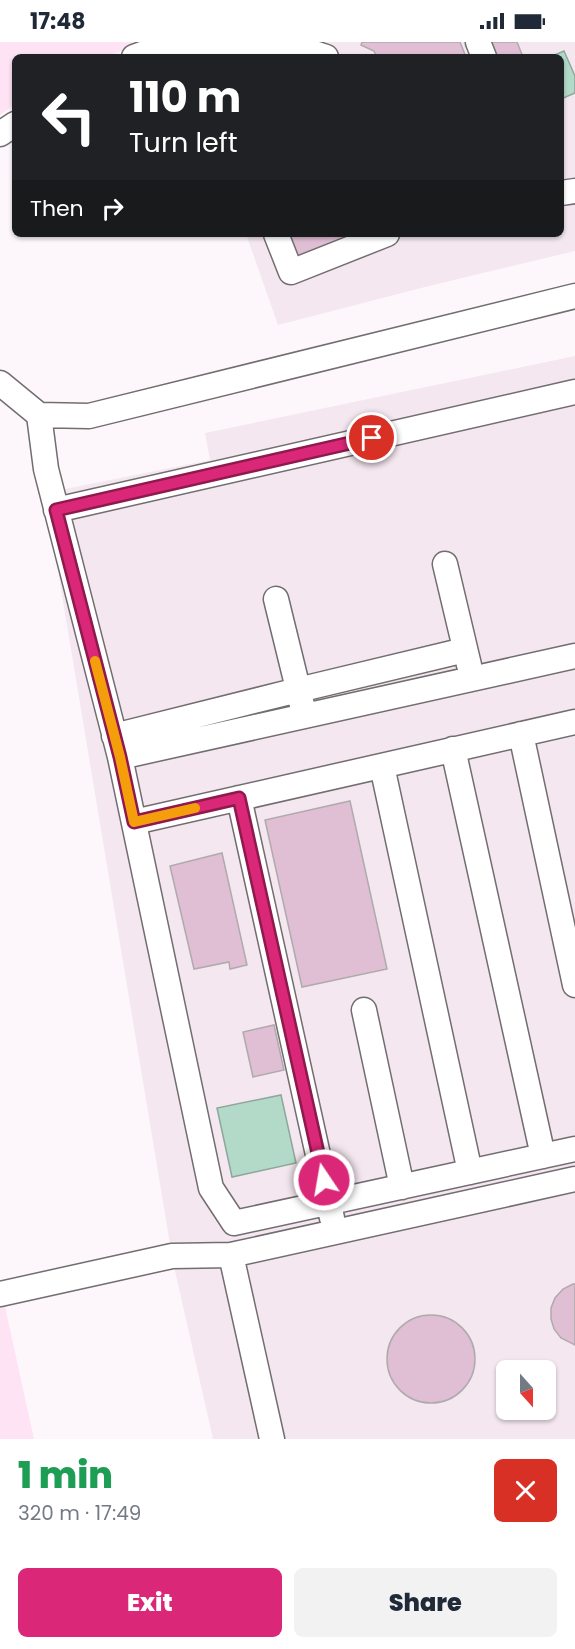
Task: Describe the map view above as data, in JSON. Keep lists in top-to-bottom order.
{
  "north": "bottom",
  "page": {
    "status": "17:48",
    "turn": ["110 m", "Turn left"],
    "then": "Then",
    "heading": ["1 min", "320 m · 17:49"],
    "buttons": ["Exit", "Share"]
  }
}
